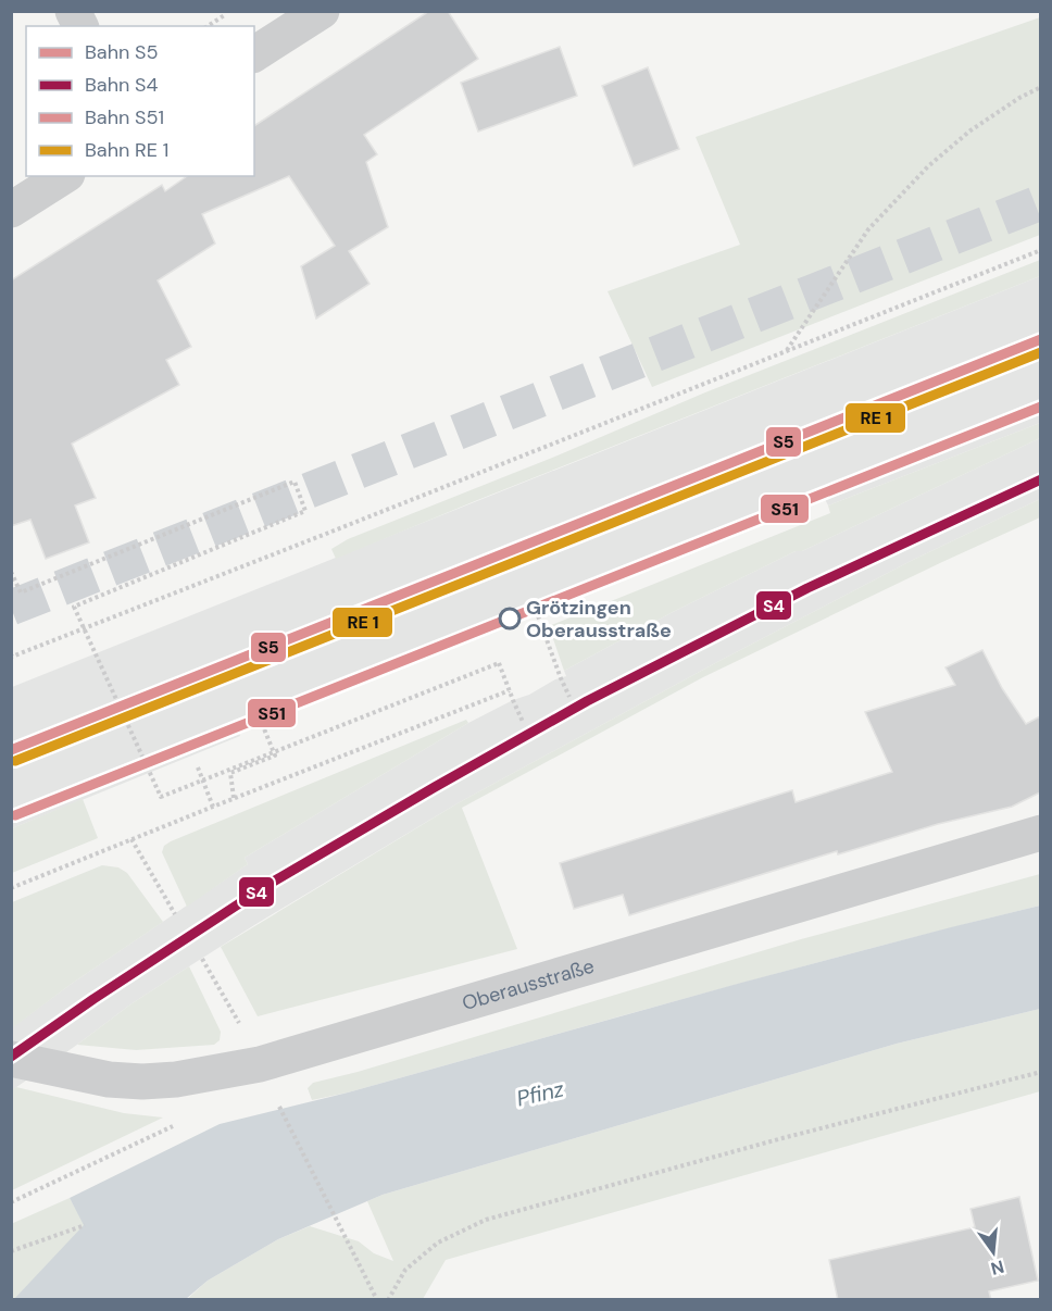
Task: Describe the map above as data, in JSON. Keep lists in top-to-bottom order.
{
  "streets": {
    "street": ["Oberausstraße"]
  },
  "water": ["Pfinz"],
  "places": ["Grötzingen Oberausstraße"],
  "lines": ["rail line S5", "rail line S51", "rail line S4"],
  "legend": [
    "Bahn S5",
    "Bahn S4",
    "Bahn S51",
    "Bahn RE 1"
  ],
  "north": "bottom"
}
